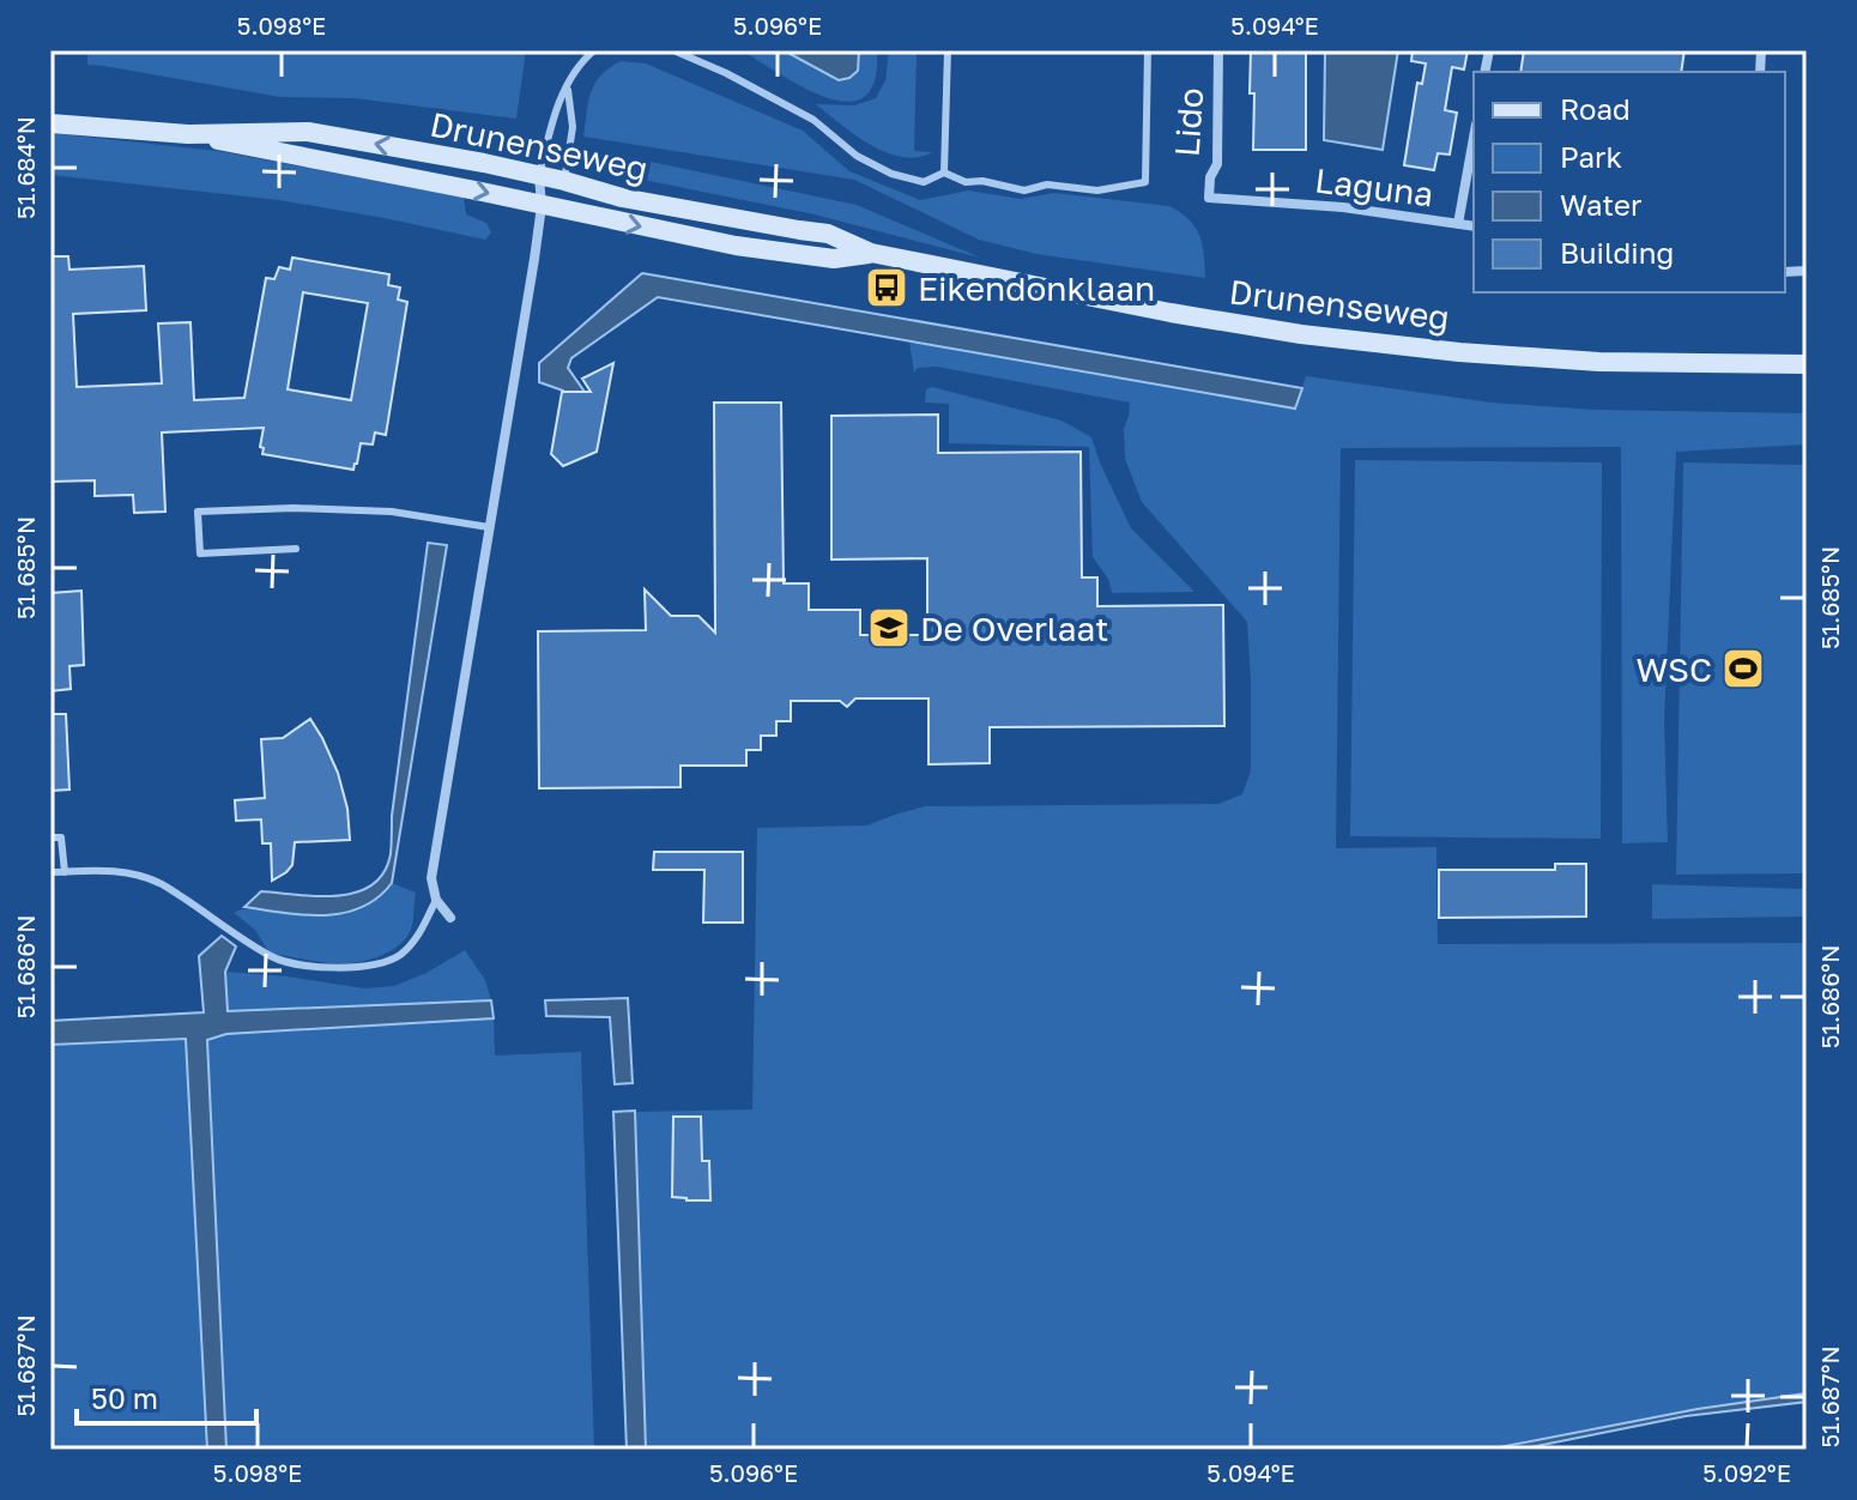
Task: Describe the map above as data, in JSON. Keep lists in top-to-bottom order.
{
  "streets": {
    "street": ["Lido", "Drunenseweg", "Laguna"]
  },
  "crossings": [
    ["Lido", "Laguna"]
  ],
  "places": {
    "bus stop": ["Eikendonklaan"],
    "school or university": ["De Overlaat"],
    "sports": ["WSC"]
  },
  "legend": [
    "Road",
    "Park",
    "Water",
    "Building"
  ],
  "scale_bar": "50 m",
  "coordinates": [
    "5.098°E",
    "5.096°E",
    "5.094°E",
    "51.684°N",
    "51.685°N",
    "51.686°N",
    "51.687°N",
    "5.092°E"
  ]
}
